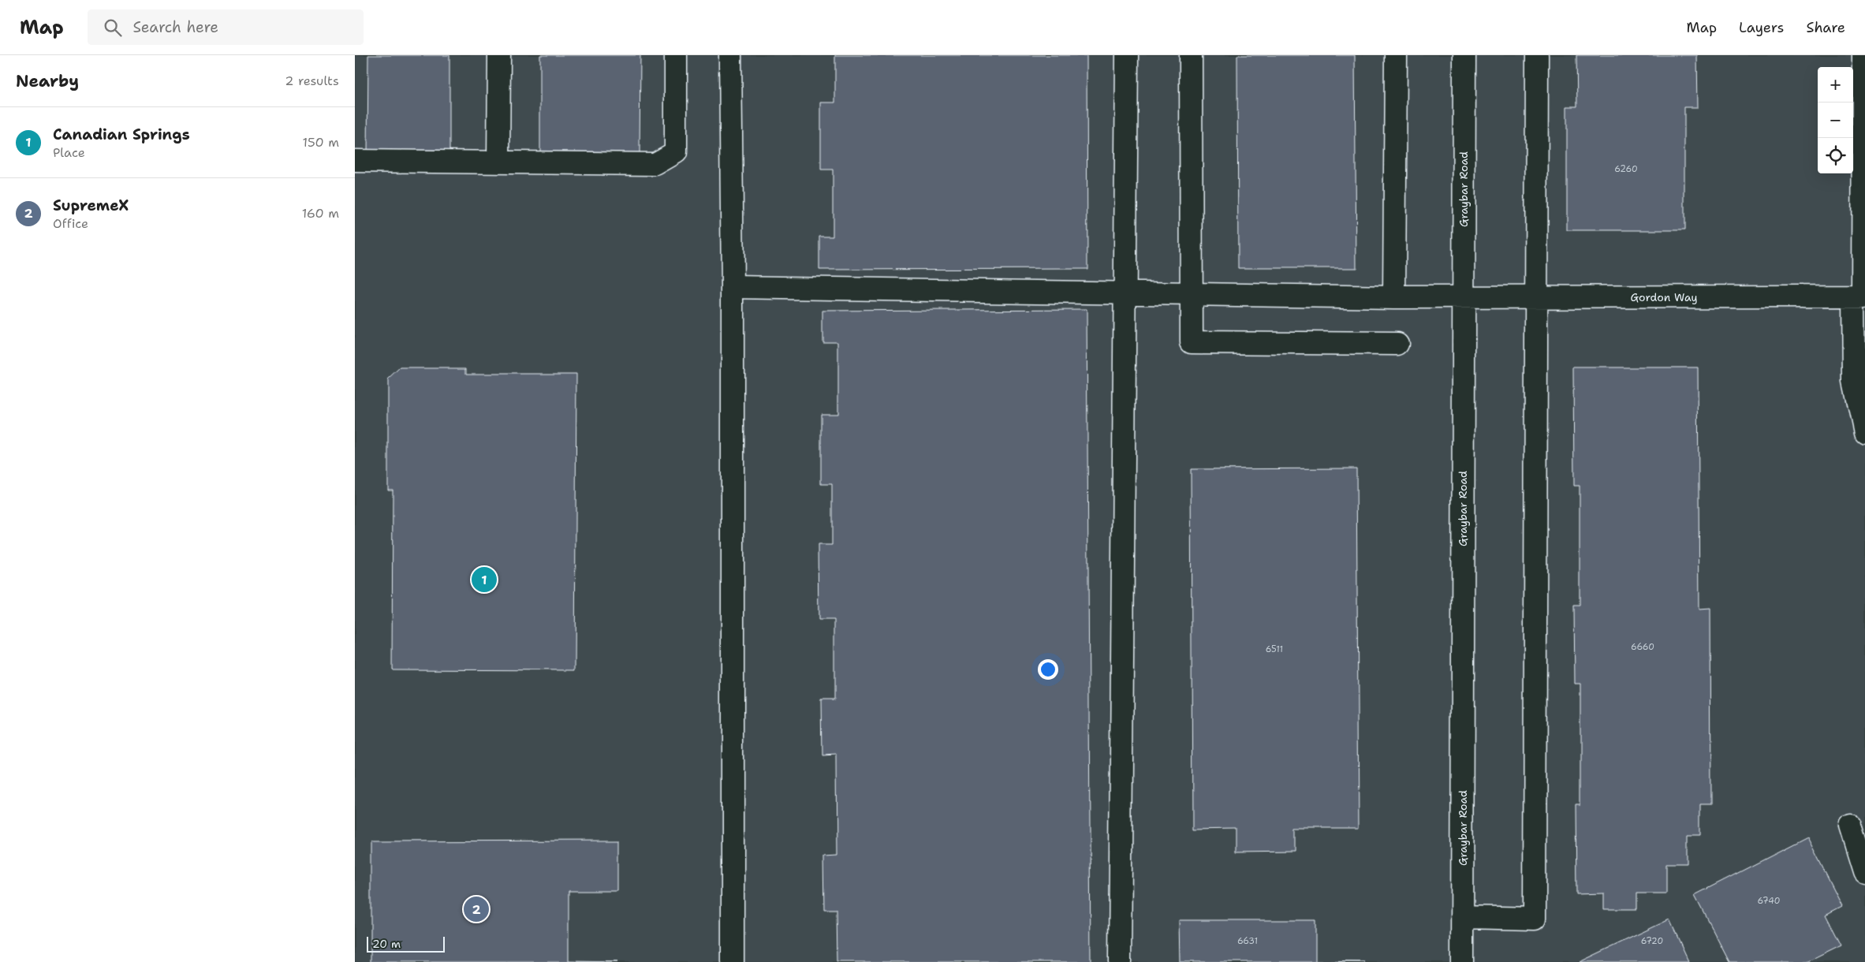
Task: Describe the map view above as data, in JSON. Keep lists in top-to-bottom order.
{
  "streets": {
    "street": ["Graybar Road", "Gordon Way"]
  },
  "crossings": [
    ["Graybar Road", "Gordon Way"]
  ],
  "house_numbers": [
    "6260",
    "6660",
    "6511",
    "6740",
    "6631",
    "6720"
  ],
  "scale_bar": "20 m",
  "page": {
    "header": "Map",
    "search": "Search here",
    "nav": ["Map", "Layers", "Share"],
    "heading": ["Nearby", "2 results"],
    "map_buttons": ["+", "−"],
    "list": [
      {
        "mark": "1",
        "name": "Canadian Springs",
        "note": "Place",
        "value": "150 m"
      },
      {
        "mark": "2",
        "name": "SupremeX",
        "note": "Office",
        "value": "160 m"
      }
    ],
    "pins": ["1", "2"],
    "scale": "20 m"
  }
}
